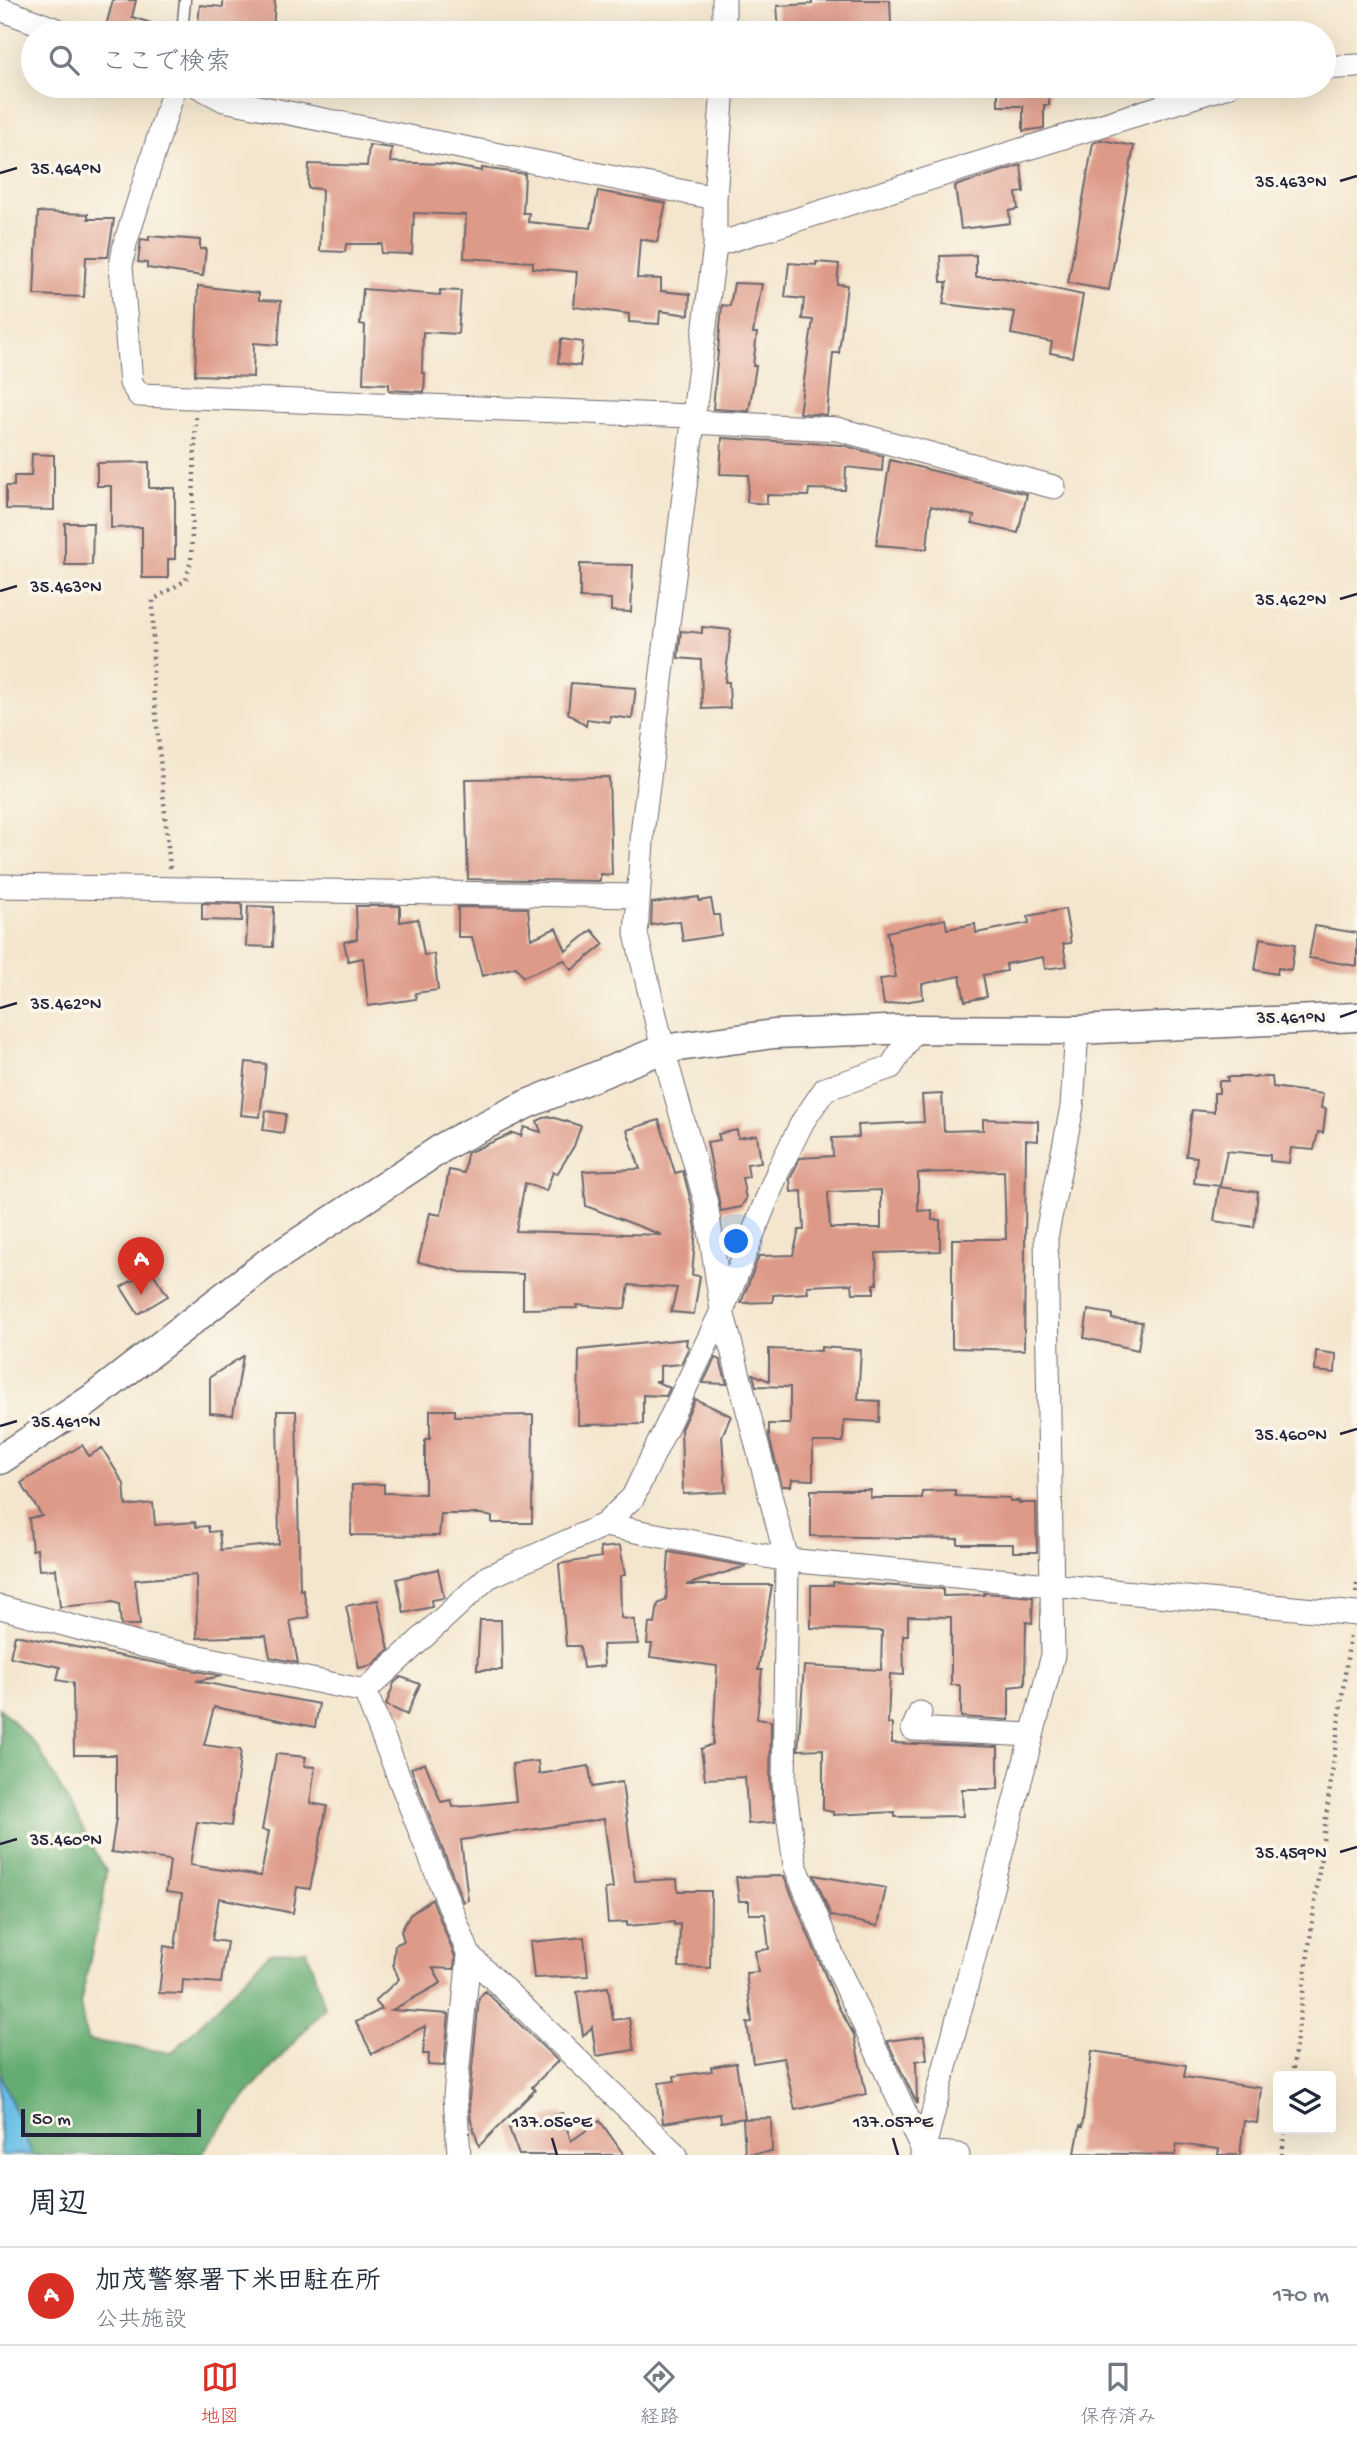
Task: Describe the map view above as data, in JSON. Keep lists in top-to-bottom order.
{
  "scale_bar": "50 m",
  "page": {
    "search": "ここで検索",
    "pins": "A",
    "scale": "50 m",
    "heading": "周辺",
    "list": [
      {
        "mark": "A",
        "name": "加茂警察署下米田駐在所",
        "note": "公共施設",
        "value": "170 m"
      }
    ],
    "nav": ["地図", "経路", "保存済み"]
  },
  "coordinates": [
    "35.464°N",
    "35.463°N",
    "35.462°N",
    "35.461°N",
    "35.460°N",
    "35.459°N",
    "137.056°E",
    "137.057°E"
  ]
}
